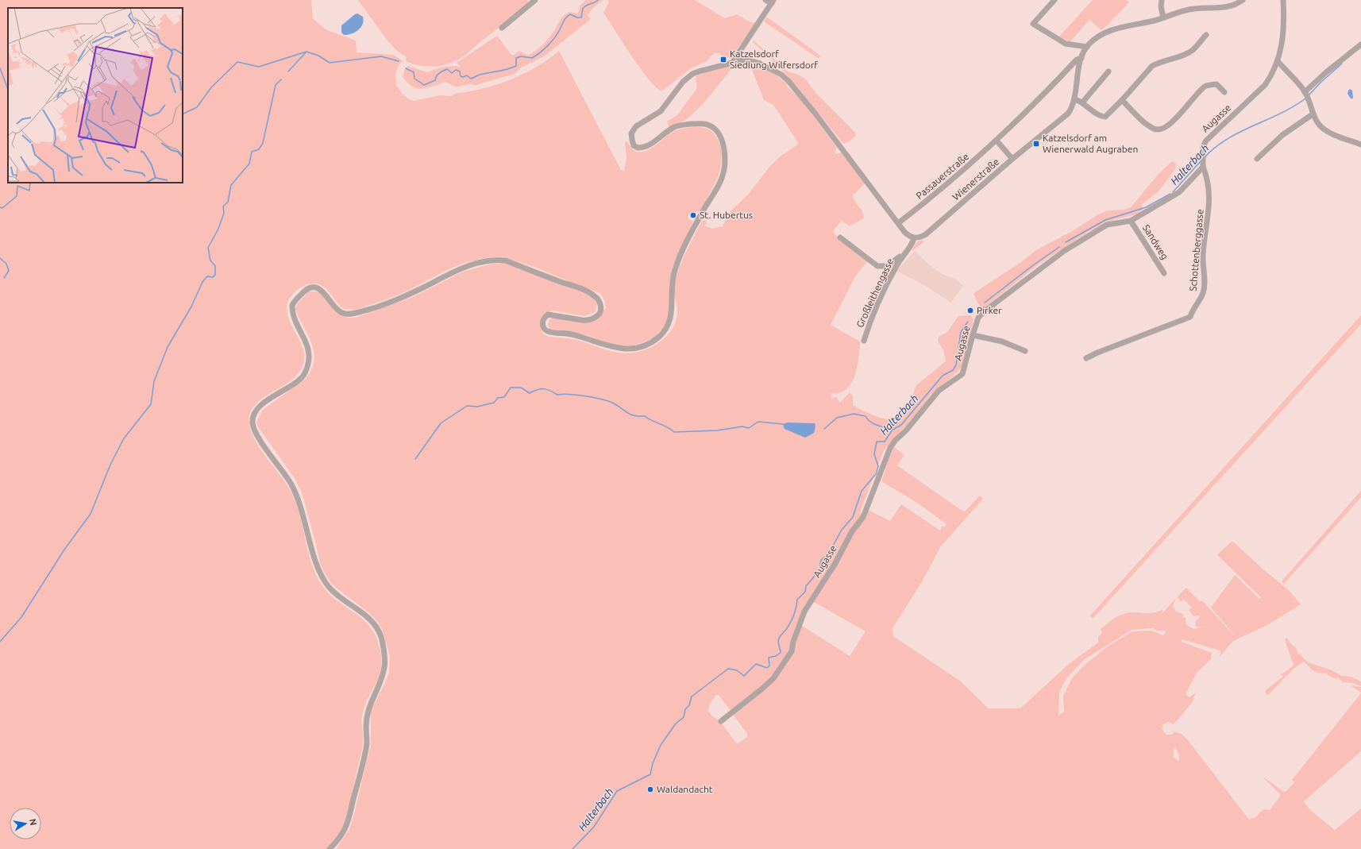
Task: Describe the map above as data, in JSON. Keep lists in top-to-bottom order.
{
  "streets": {
    "street": [
      "Augasse",
      "Passauerstraße",
      "Wienerstraße",
      "Sandweg",
      "Schottenberggasse",
      "Großleithengasse"
    ]
  },
  "crossings": [
    ["Augasse", "Sandweg"],
    ["Augasse", "Schottenberggasse"],
    ["Passauerstraße", "Wienerstraße"],
    ["Wienerstraße", "Großleithengasse"]
  ],
  "water": ["Halterbach"],
  "places": {
    "transit": ["Katzelsdorf Siedlung Wilfersdorf", "Katzelsdorf am Wienerwald Augraben"],
    "other": ["St. Hubertus", "Pirker", "Waldandacht"]
  },
  "north": "right"
}
